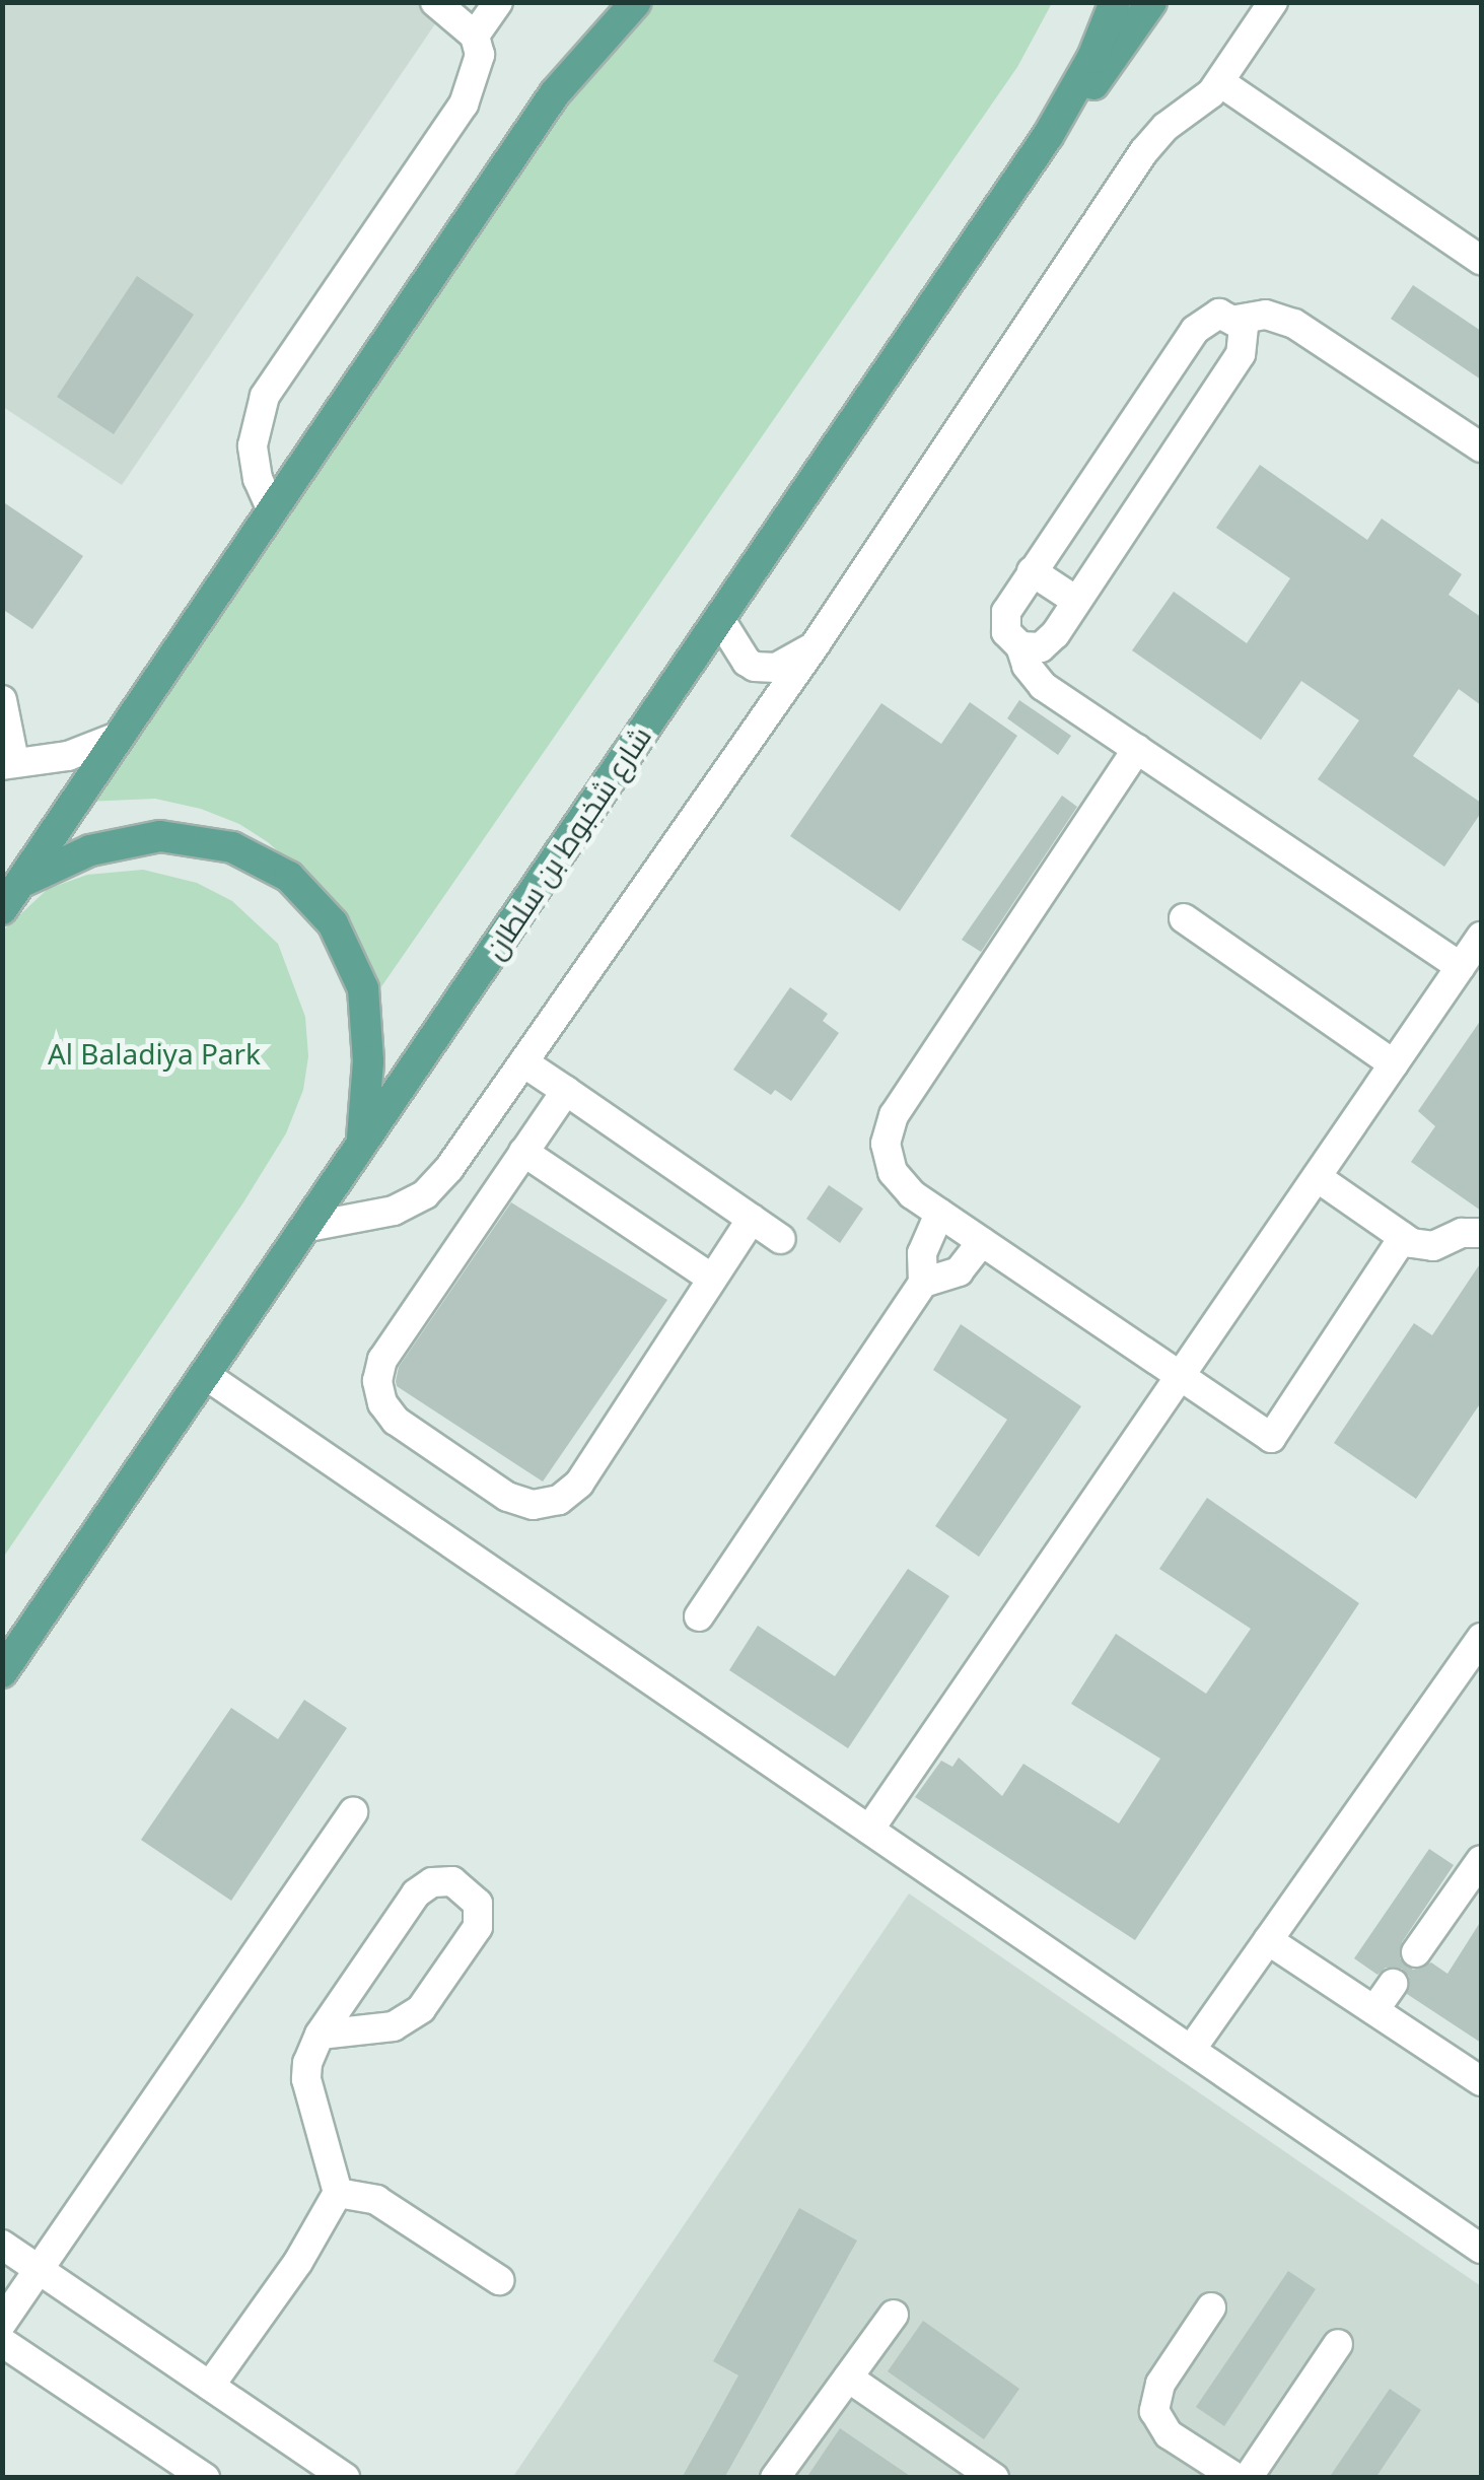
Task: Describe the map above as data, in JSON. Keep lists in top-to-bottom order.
{
  "streets": {
    "main road": ["شارع شخبوط بن سلطان"]
  },
  "parks": ["Al Baladiya Park"]
}
